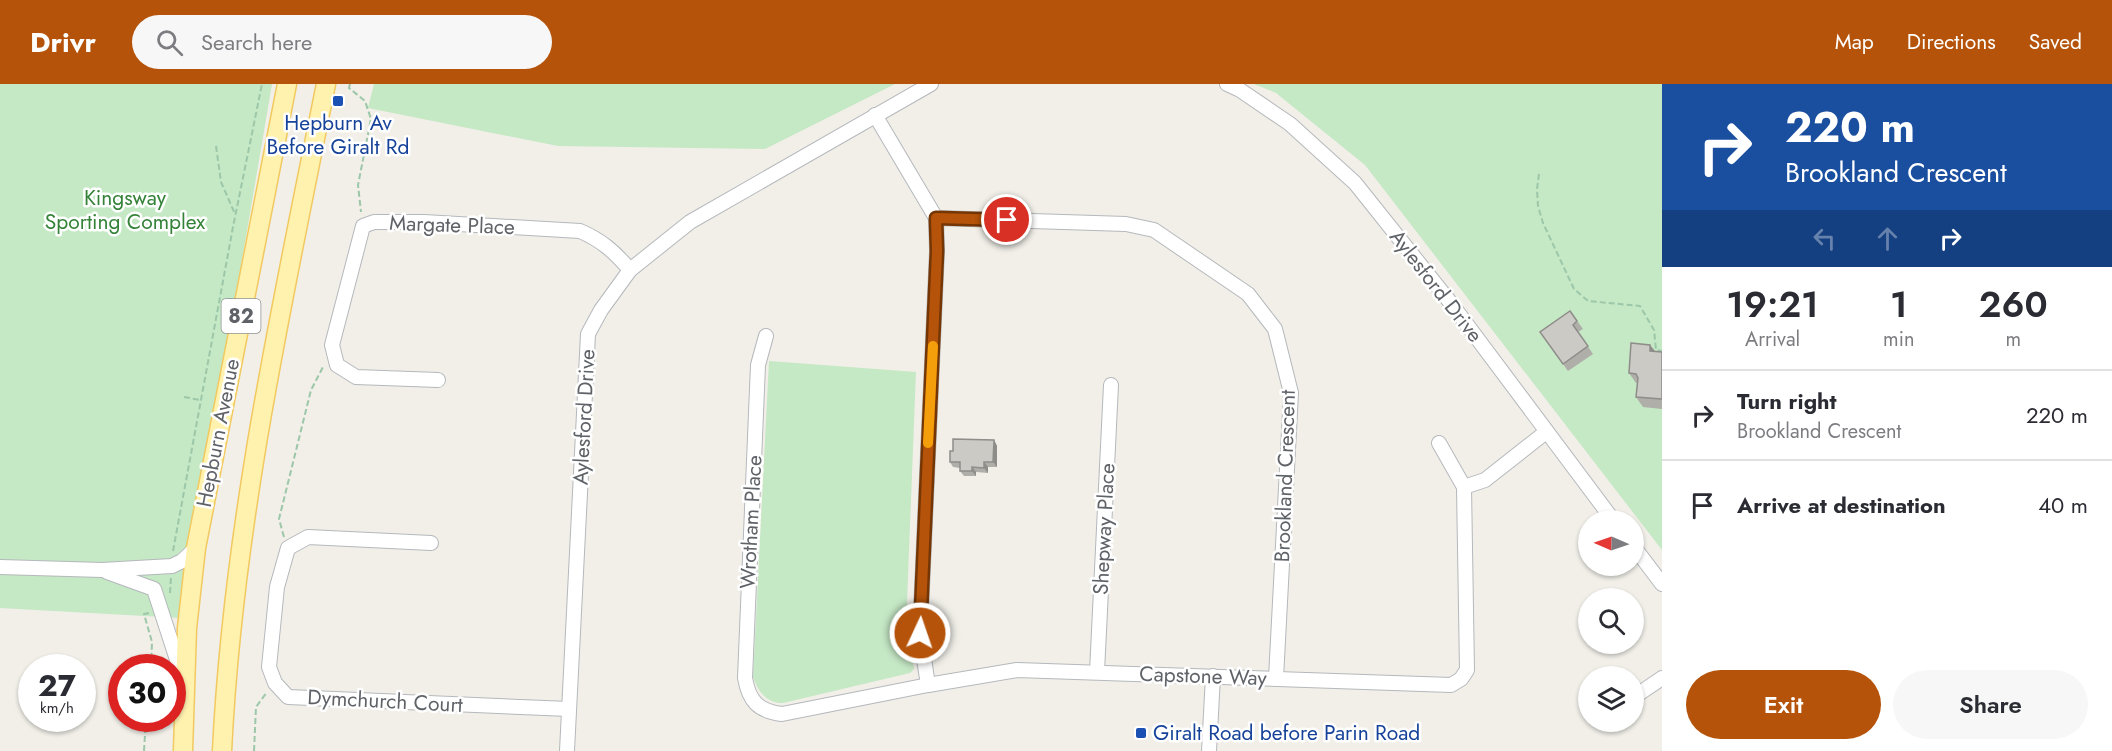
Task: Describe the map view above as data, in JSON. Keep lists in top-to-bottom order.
{
  "streets": {
    "main road": ["82", "Hepburn Avenue"],
    "street": [
      "Margate Place",
      "Aylesford Drive",
      "Brookland Crescent",
      "Wrotham Place",
      "Shepway Place",
      "Capstone Way",
      "Dymchurch Court"
    ]
  },
  "crossings": [
    ["Margate Place", "Aylesford Drive"],
    ["Aylesford Drive", "Dymchurch Court"],
    ["Brookland Crescent", "Capstone Way"],
    ["Wrotham Place", "Capstone Way"],
    ["Shepway Place", "Capstone Way"]
  ],
  "parks": ["Kingsway Sporting Complex"],
  "places": {
    "transit": ["Hepburn Av Before Giralt Rd", "Giralt Road before Parin Road"]
  },
  "north": "left",
  "page": {
    "header": "Drivr",
    "search": "Search here",
    "nav": ["Map", "Directions", "Saved"],
    "turn": ["220 m", "Brookland Crescent"],
    "eta": [
      "19:21",
      "Arrival",
      "1",
      "min",
      "260",
      "m"
    ],
    "list": [
      {
        "name": "Turn right",
        "note": "Brookland Crescent",
        "value": "220 m"
      },
      {
        "name": "Arrive at destination",
        "value": "40 m"
      }
    ],
    "speed": "27 km/h",
    "limit": "30",
    "buttons": ["Exit", "Share"]
  }
}
